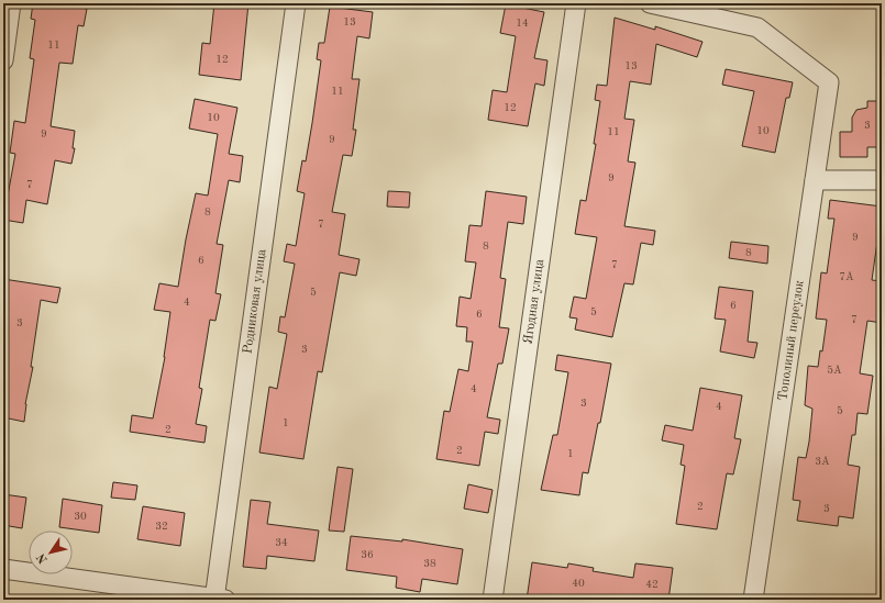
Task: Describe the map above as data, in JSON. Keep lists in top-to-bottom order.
{
  "streets": {
    "street": ["Ягодная улица", "Родниковая улица", "Тополиный переулок"]
  },
  "house_numbers": [
    "13",
    "14",
    "11",
    "12",
    "13",
    "11",
    "12",
    "10",
    "3",
    "10",
    "11",
    "9",
    "9",
    "9",
    "7",
    "8",
    "7",
    "9",
    "8",
    "8",
    "6",
    "7",
    "7А",
    "5",
    "4",
    "6",
    "5",
    "6",
    "7",
    "3",
    "3",
    "5А",
    "4",
    "3",
    "4",
    "5",
    "1",
    "2",
    "2",
    "1",
    "3А",
    "2",
    "3",
    "30",
    "32",
    "34",
    "36",
    "38",
    "40",
    "42"
  ],
  "north": "bottom left"
}
